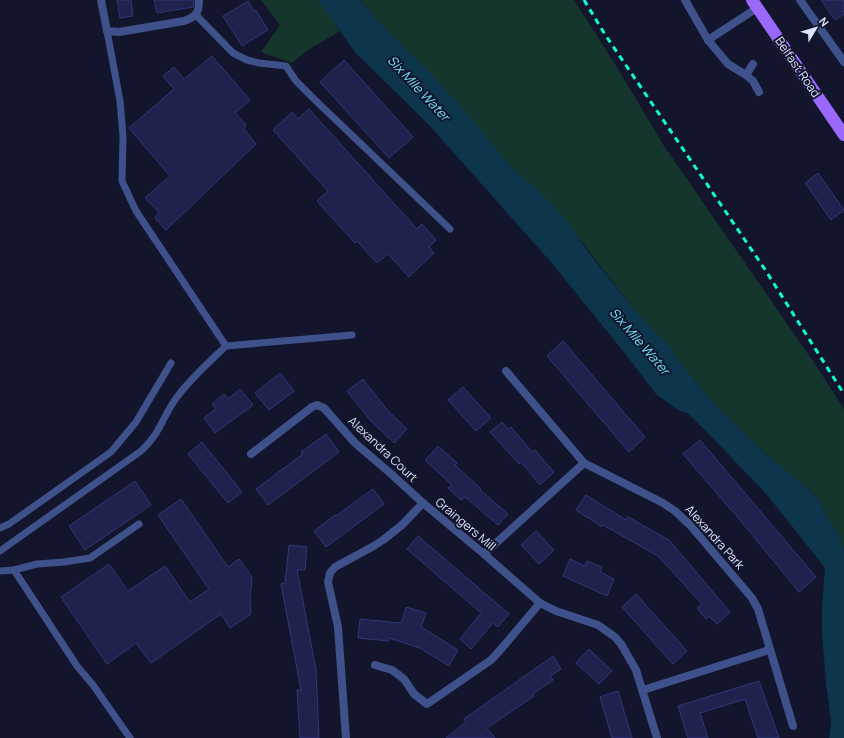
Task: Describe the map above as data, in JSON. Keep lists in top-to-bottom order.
{
  "streets": {
    "main road": ["Belfast Road"],
    "street": ["Alexandra Court", "Graingers Mill", "Alexandra Park"]
  },
  "crossings": [
    ["Alexandra Court", "Graingers Mill"]
  ],
  "water": ["Six Mile Water"],
  "north": "top right"
}
